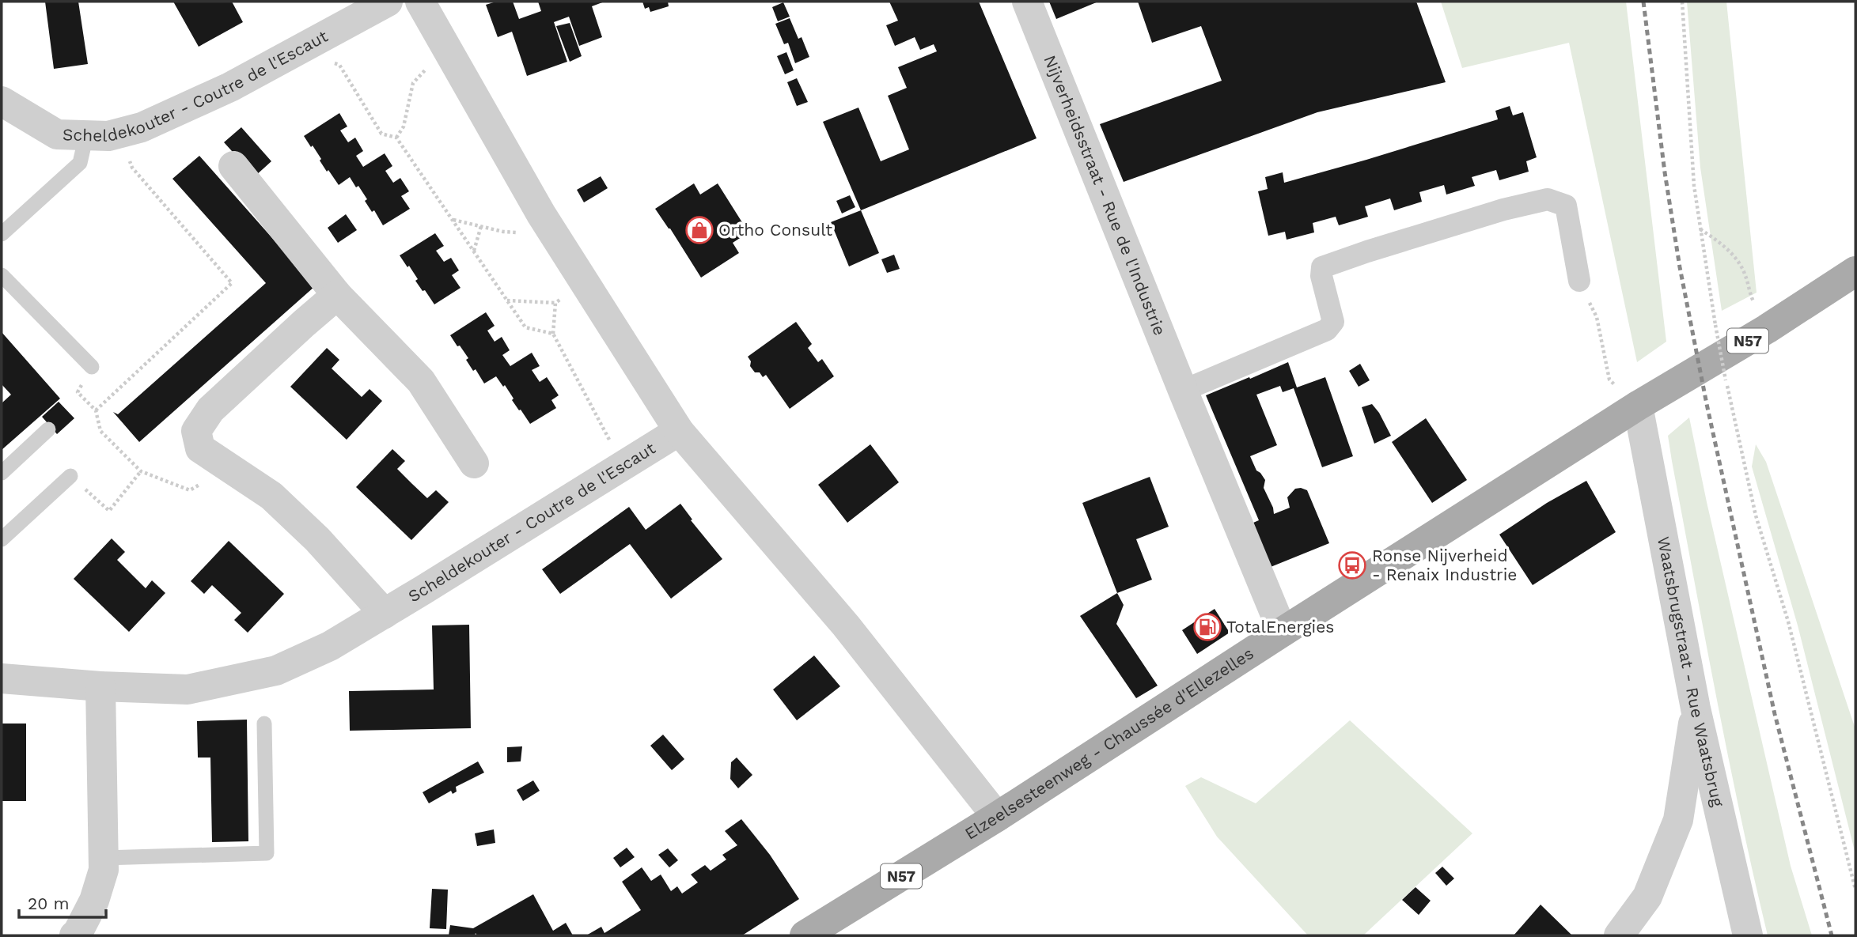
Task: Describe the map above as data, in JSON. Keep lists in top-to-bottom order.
{
  "streets": {
    "main road": ["N57", "Elzeelsesteenweg - Chaussée d'Ellezelles"],
    "street": ["Scheldekouter - Coutre de l'Escaut", "Nijverheidsstraat - Rue de l'Industrie", "Waatsbrugstraat - Rue Waatsbrug"]
  },
  "crossings": [
    ["Nijverheidsstraat - Rue de l'Industrie", "Elzeelsesteenweg - Chaussée d'Ellezelles"],
    ["N57", "Waatsbrugstraat - Rue Waatsbrug"],
    ["N57", "Elzeelsesteenweg - Chaussée d'Ellezelles"],
    ["Waatsbrugstraat - Rue Waatsbrug", "Elzeelsesteenweg - Chaussée d'Ellezelles"]
  ],
  "places": {
    "shop": ["Ortho Consult"],
    "bus stop": ["Ronse Nijverheid - Renaix Industrie"],
    "fuel station": ["TotalEnergies"]
  },
  "scale_bar": "20 m"
}
